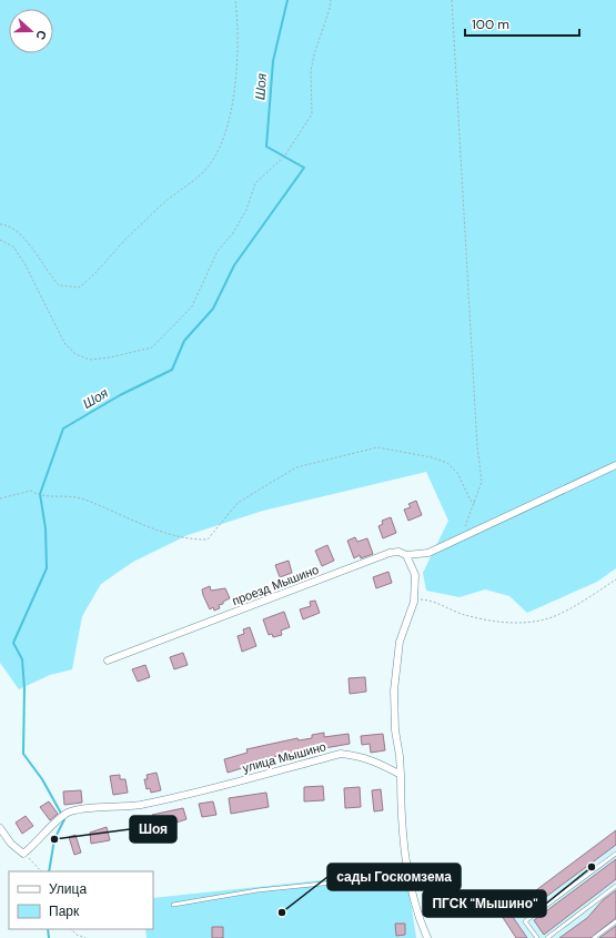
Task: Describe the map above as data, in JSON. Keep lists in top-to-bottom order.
{
  "streets": {
    "street": ["проезд Мышино", "улица Мышино"]
  },
  "water": ["Шоя"],
  "places": ["Шоя", "ПГСК \"Мышино\"", "сады Госкомзема"],
  "legend": ["Улица", "Парк"],
  "scale_bar": "100 m",
  "north": "right"
}
